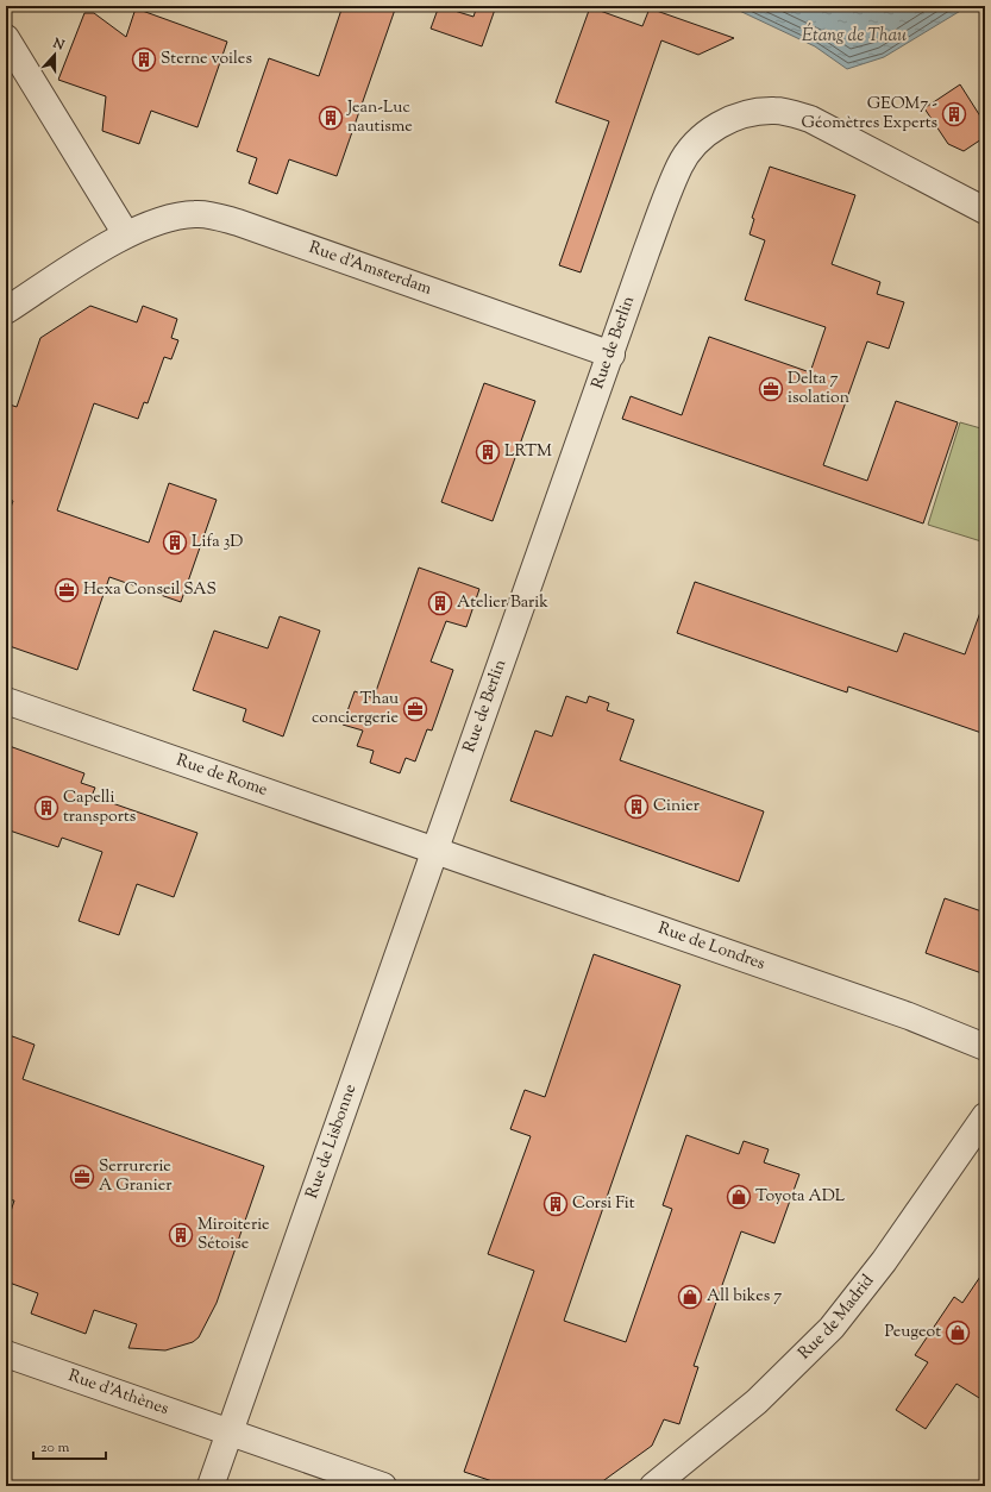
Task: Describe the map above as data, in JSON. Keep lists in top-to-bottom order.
{
  "streets": {
    "street": [
      "Rue d'Amsterdam",
      "Rue de Berlin",
      "Rue de Rome",
      "Rue de Londres",
      "Rue de Lisbonne",
      "Rue de Madrid",
      "Rue d'Athènes"
    ]
  },
  "crossings": [
    ["Rue d'Amsterdam", "Rue de Berlin"],
    ["Rue de Berlin", "Rue de Rome"],
    ["Rue de Berlin", "Rue de Londres"],
    ["Rue de Berlin", "Rue de Lisbonne"],
    ["Rue de Rome", "Rue de Londres"],
    ["Rue de Rome", "Rue de Lisbonne"],
    ["Rue de Londres", "Rue de Lisbonne"],
    ["Rue de Lisbonne", "Rue d'Athènes"]
  ],
  "water": ["Étang de Thau"],
  "places": {
    "building": [
      "Sterne voiles",
      "GEOM7 - Géomètres Experts",
      "Jean-Luc nautisme",
      "LRTM",
      "Lifa 3D",
      "Atelier Barik",
      "Cinier",
      "Capelli transports",
      "Corsi Fit",
      "Miroiterie Sétoise"
    ],
    "office": [
      "Delta 7 isolation",
      "Hexa Conseil SAS",
      "Thau conciergerie",
      "Serrurerie A Granier"
    ],
    "shop": ["Toyota ADL", "All bikes 7", "Peugeot"]
  },
  "scale_bar": "20 m",
  "north": "top"
}
